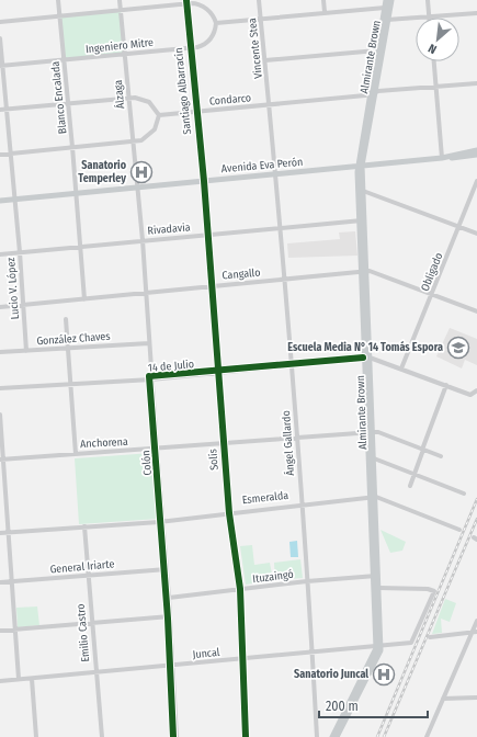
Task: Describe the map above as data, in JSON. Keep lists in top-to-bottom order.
{
  "streets": {
    "main road": ["Almirante Brown", "Avenida Eva Perón"],
    "street": [
      "Ingeniero Mitre",
      "Vincente Stea",
      "Santiago Albarracín",
      "Álzaga",
      "Blanco Encalada",
      "Condarco",
      "Rivadavia",
      "Obligado",
      "Cangallo",
      "Lucio V. López",
      "González Chaves",
      "14 de Julio",
      "Anchorena",
      "Ángel Gallardo",
      "Solís",
      "Colón",
      "Esmeralda",
      "General Iriarte",
      "Ituzaingó",
      "Emilio Castro",
      "Juncal"
    ]
  },
  "crossings": [
    ["Ingeniero Mitre", "Santiago Albarracín"],
    ["Ingeniero Mitre", "Álzaga"],
    ["Ingeniero Mitre", "Blanco Encalada"],
    ["Ingeniero Mitre", "Lucio V. López"],
    ["Vincente Stea", "Condarco"],
    ["Vincente Stea", "Avenida Eva Perón"],
    ["Vincente Stea", "Ángel Gallardo"],
    ["Almirante Brown", "Condarco"],
    ["Almirante Brown", "Avenida Eva Perón"],
    ["Almirante Brown", "Rivadavia"],
    ["Almirante Brown", "Cangallo"],
    ["Almirante Brown", "14 de Julio"],
    ["Almirante Brown", "Anchorena"],
    ["Almirante Brown", "Esmeralda"],
    ["Almirante Brown", "Ituzaingó"],
    ["Almirante Brown", "Juncal"],
    ["Santiago Albarracín", "Condarco"],
    ["Santiago Albarracín", "Avenida Eva Perón"],
    ["Santiago Albarracín", "Solís"],
    ["Álzaga", "Avenida Eva Perón"],
    ["Álzaga", "Colón"],
    ["Blanco Encalada", "Avenida Eva Perón"],
    ["Avenida Eva Perón", "Lucio V. López"],
    ["Avenida Eva Perón", "Ángel Gallardo"],
    ["Avenida Eva Perón", "Solís"],
    ["Avenida Eva Perón", "Colón"],
    ["Rivadavia", "Lucio V. López"],
    ["Rivadavia", "Ángel Gallardo"],
    ["Rivadavia", "Solís"],
    ["Rivadavia", "Colón"],
    ["Obligado", "Cangallo"],
    ["Obligado", "14 de Julio"],
    ["Cangallo", "Lucio V. López"],
    ["Cangallo", "Ángel Gallardo"],
    ["Cangallo", "Solís"],
    ["Cangallo", "Colón"],
    ["Lucio V. López", "González Chaves"],
    ["González Chaves", "Colón"],
    ["14 de Julio", "Ángel Gallardo"],
    ["14 de Julio", "Solís"],
    ["14 de Julio", "Colón"],
    ["Anchorena", "Ángel Gallardo"],
    ["Anchorena", "Solís"],
    ["Anchorena", "Colón"],
    ["Ángel Gallardo", "Esmeralda"],
    ["Ángel Gallardo", "Ituzaingó"],
    ["Ángel Gallardo", "Juncal"],
    ["Solís", "Esmeralda"],
    ["Solís", "Ituzaingó"],
    ["Solís", "Juncal"],
    ["Colón", "Esmeralda"],
    ["Colón", "General Iriarte"],
    ["Colón", "Ituzaingó"],
    ["Colón", "Juncal"],
    ["Esmeralda", "Emilio Castro"],
    ["General Iriarte", "Emilio Castro"],
    ["Emilio Castro", "Juncal"]
  ],
  "places": {
    "hospital": ["Sanatorio Temperley", "Sanatorio Juncal"],
    "school or university": ["Escuela Media N° 14 Tomás Espora"]
  },
  "scale_bar": "200 m",
  "north": "bottom left"
}
